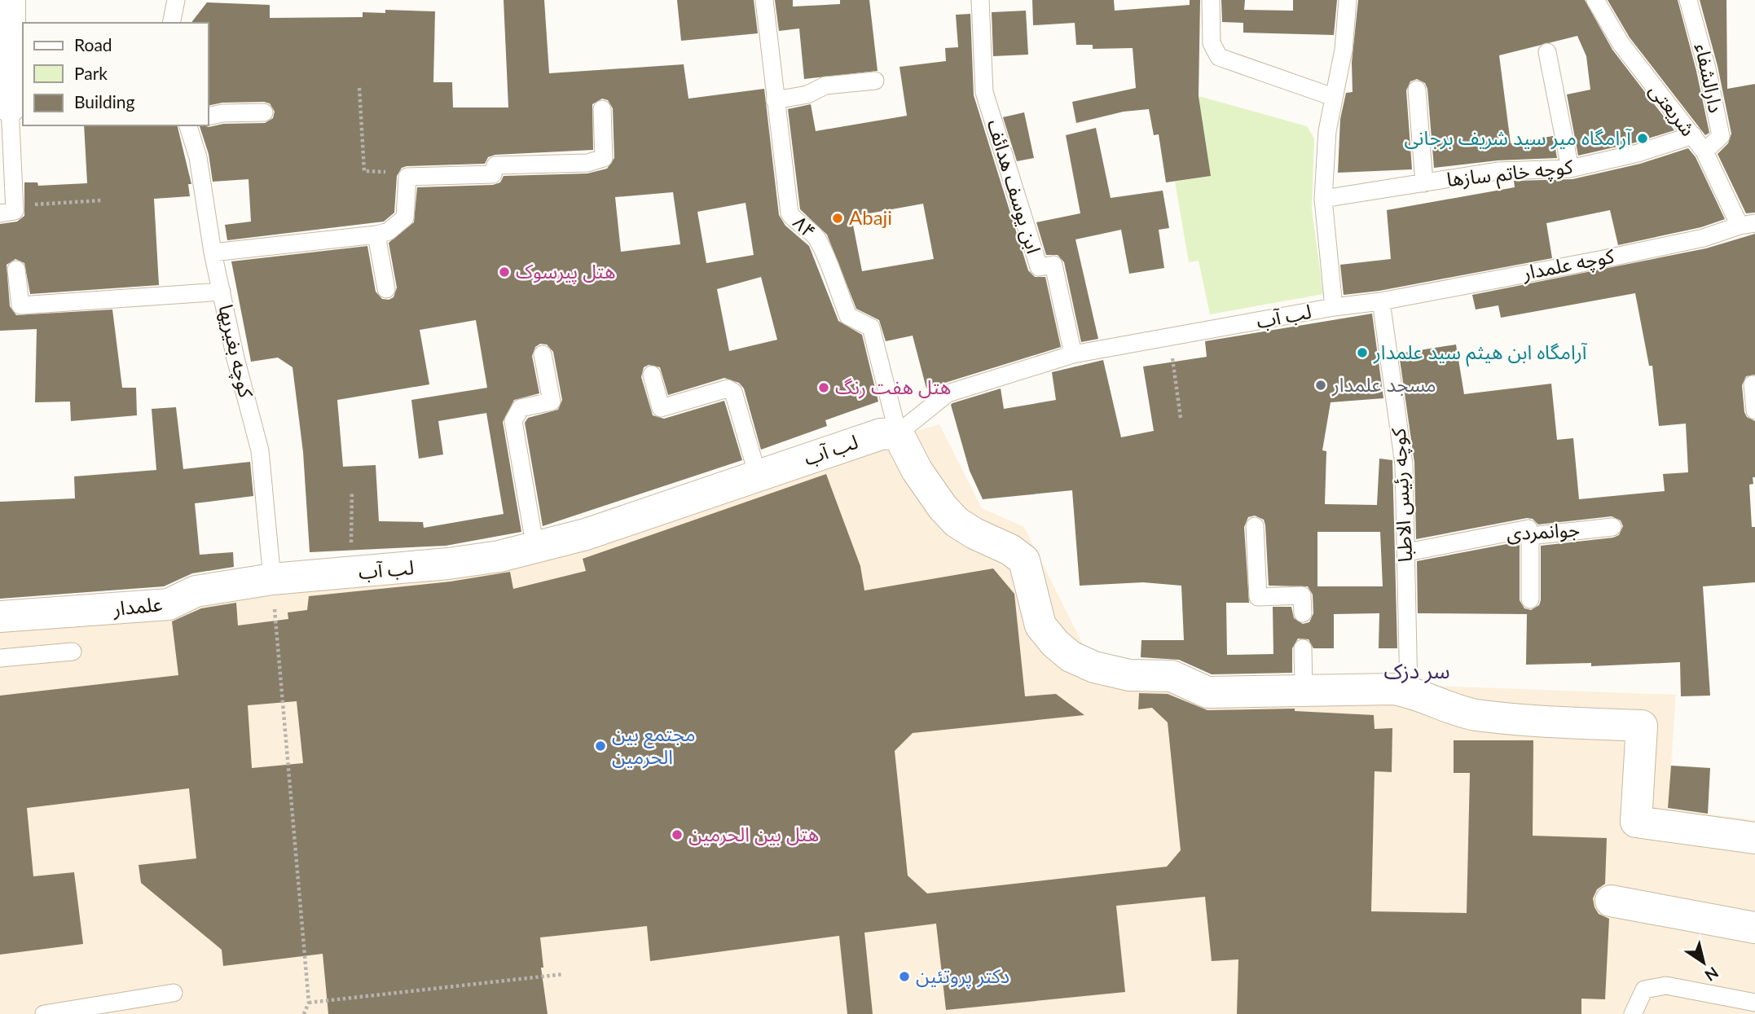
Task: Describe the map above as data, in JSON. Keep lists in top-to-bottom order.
{
  "streets": {
    "street": ["لب آب", "علمدار"],
    "lane": [
      "دارالشفاء",
      "شریعتی",
      "کوچه خاتم سازها",
      "ابن یوسف هدائف",
      "۸۴",
      "کوچه علمدار",
      "کوچه بغیریها",
      "کوچه رئیس الاطبا",
      "جوانمردی"
    ]
  },
  "crossings": [
    ["دارالشفاء", "شریعتی"],
    ["شریعتی", "کوچه خاتم سازها"],
    ["شریعتی", "کوچه علمدار"],
    ["ابن یوسف هدائف", "لب آب"],
    ["۸۴", "لب آب"],
    ["کوچه علمدار", "لب آب"],
    ["کوچه علمدار", "کوچه رئیس الاطبا"],
    ["لب آب", "کوچه بغیریها"],
    ["لب آب", "کوچه رئیس الاطبا"],
    ["لب آب", "علمدار"],
    ["کوچه بغیریها", "علمدار"],
    ["کوچه رئیس الاطبا", "جوانمردی"]
  ],
  "districts": ["سر دزک"],
  "places": [
    "آرامگاه میر سید شریف برجانی",
    "Abaji",
    "هتل پیرسوک",
    "آرامگاه ابن هیثم سید علمدار",
    "مسجد علمدار",
    "هتل هفت رنگ",
    "مجتمع بین الحرمین",
    "هتل بین‌ الحرمین",
    "دکتر پروتئین"
  ],
  "legend": ["Road", "Park", "Building"],
  "north": "bottom right"
}
